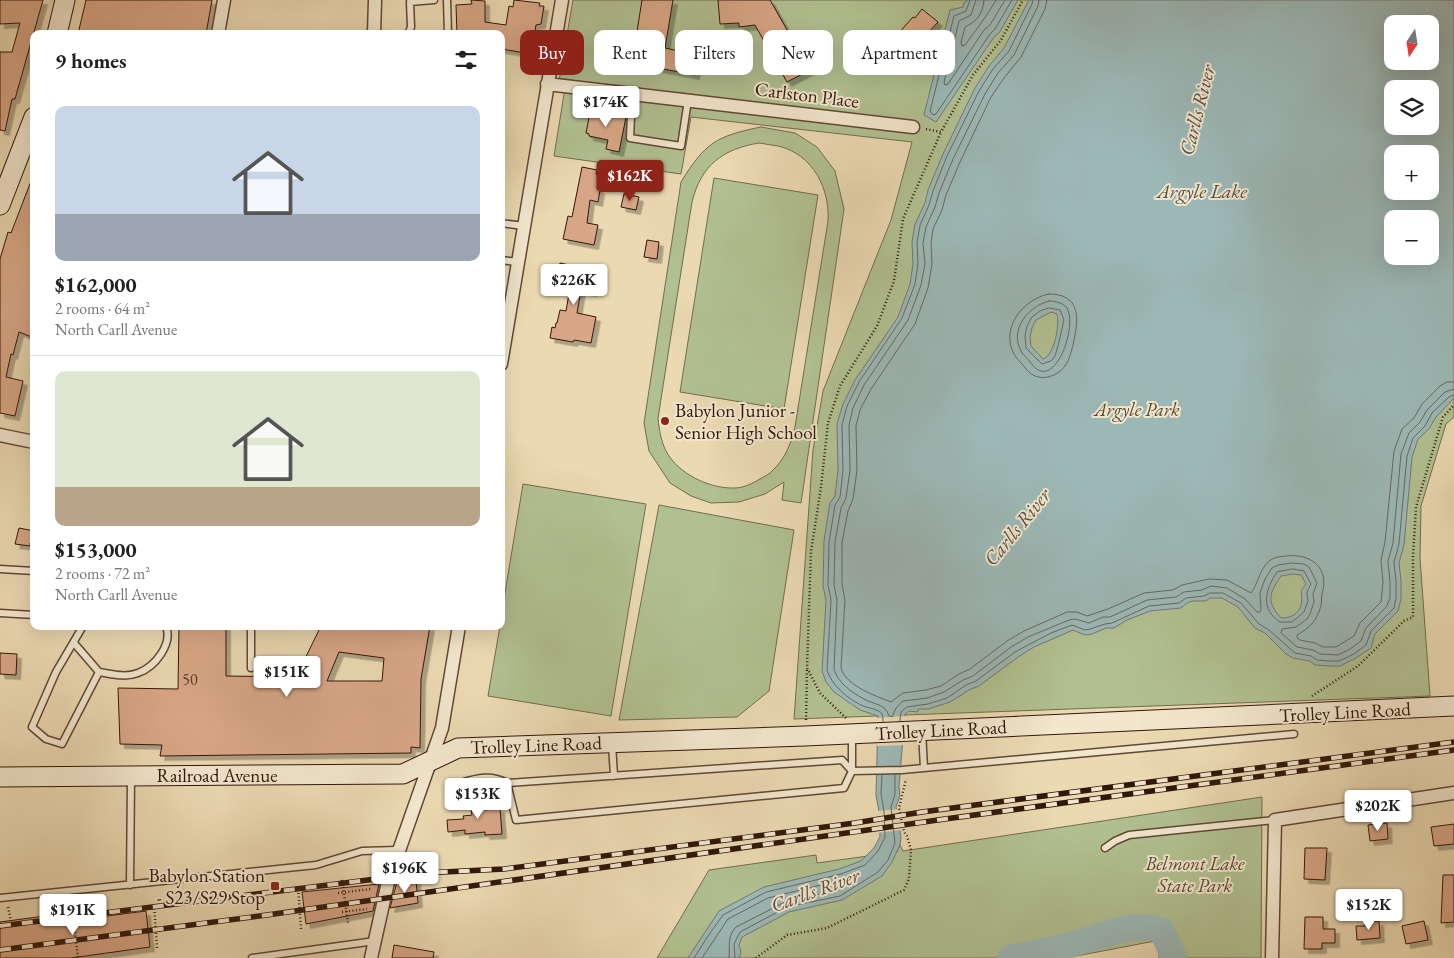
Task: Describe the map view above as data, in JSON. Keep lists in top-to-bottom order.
{
  "streets": {
    "main road": ["Trolley Line Road", "Railroad Avenue"],
    "street": ["Carlston Place"]
  },
  "crossings": [
    ["Trolley Line Road", "Railroad Avenue"]
  ],
  "water": ["Carlls River", "Argyle Lake"],
  "parks": ["Argyle Park", "Belmont Lake State Park"],
  "places": {
    "other": ["Babylon Junior - Senior High School"],
    "transit": ["Babylon Station - S23/S29 Stop"]
  },
  "house_numbers": ["50"],
  "north": "bottom",
  "page": {
    "map_buttons": ["+", "−"],
    "chip": [
      "Buy",
      "Rent",
      "Filters",
      "New",
      "Apartment"
    ],
    "heading": "9 homes",
    "price": [
      "$174K",
      "$162K",
      "$226K",
      "$151K",
      "$153K",
      "$202K",
      "$196K",
      "$152K",
      "$191K"
    ],
    "list": [
      {
        "name": "$162,000",
        "note": "2 rooms · 64 m² · North Carll Avenue"
      },
      {
        "name": "$153,000",
        "note": "2 rooms · 72 m² · North Carll Avenue"
      }
    ]
  }
}
